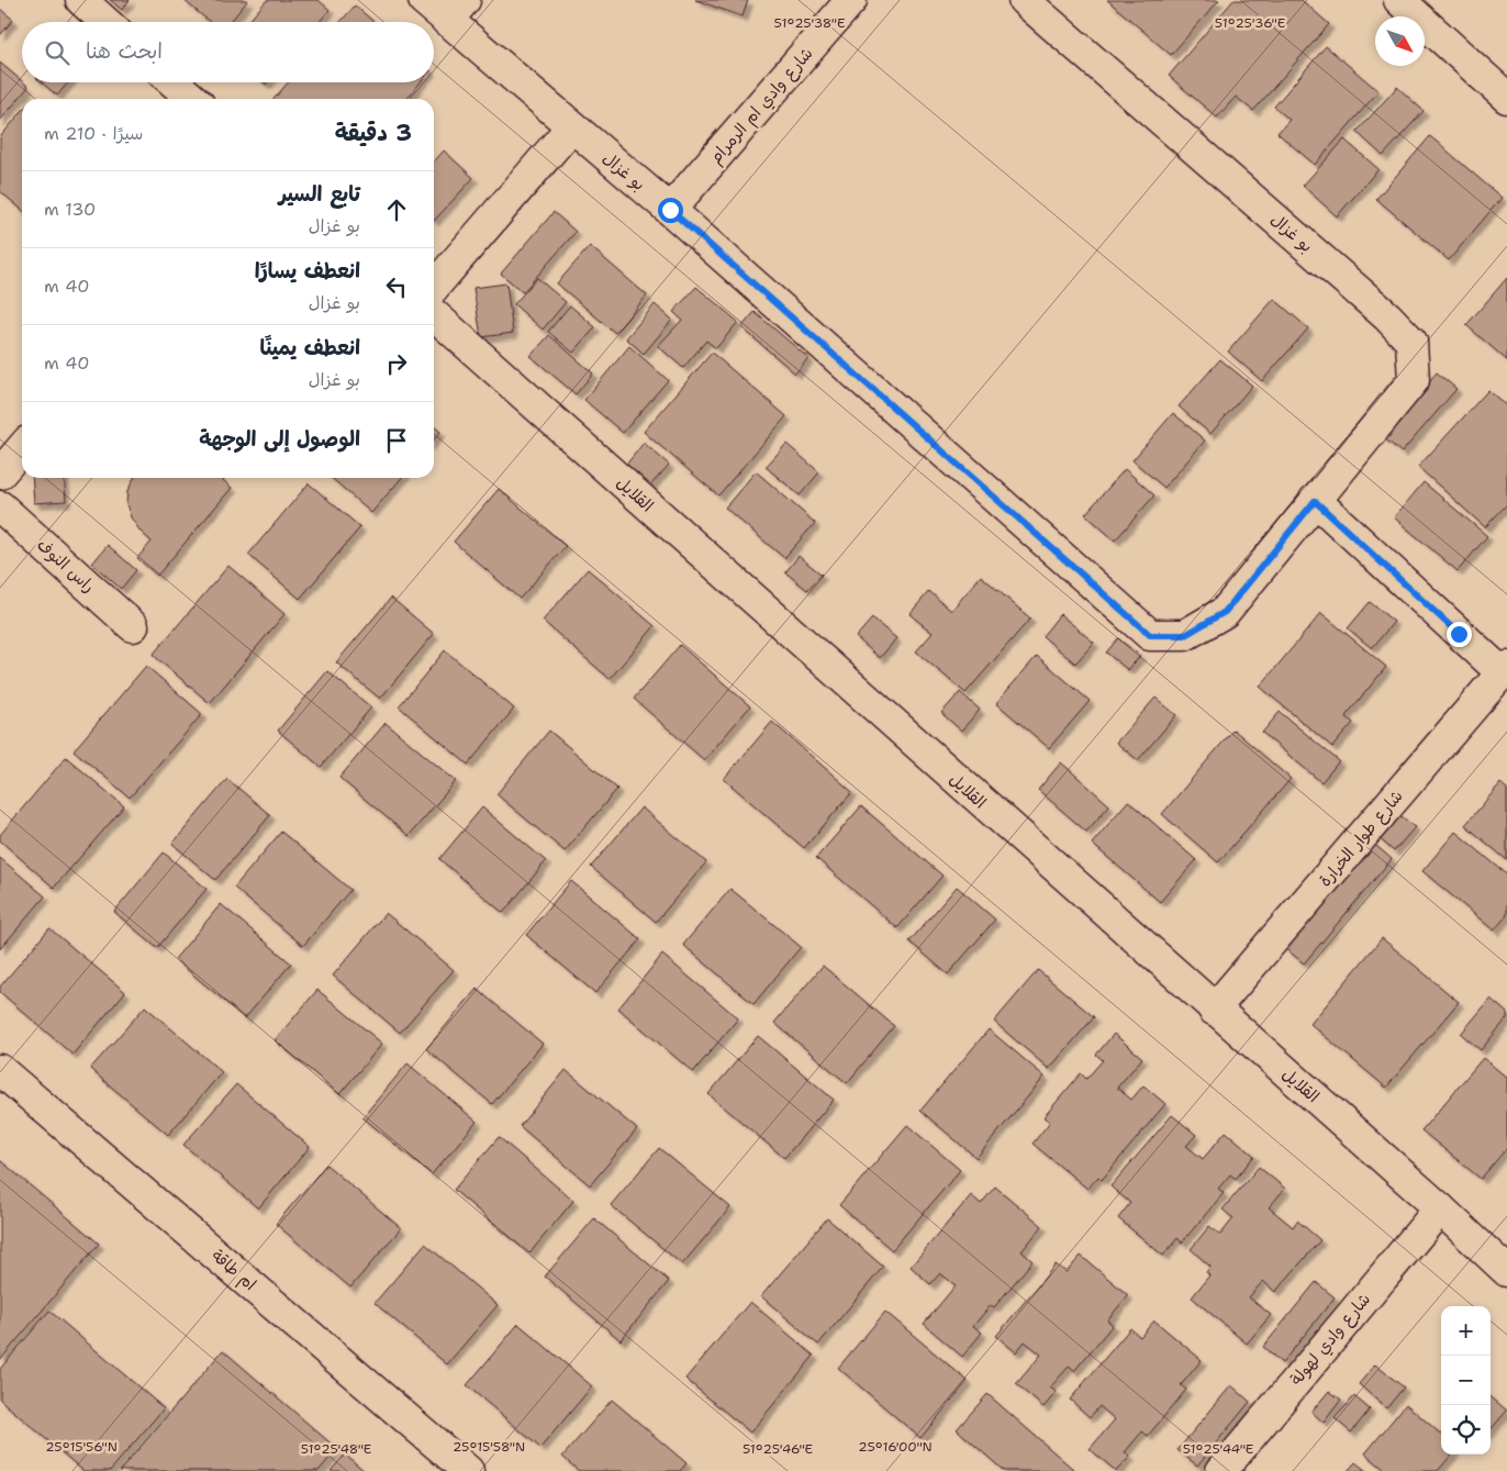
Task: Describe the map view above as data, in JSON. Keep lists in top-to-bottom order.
{
  "streets": {
    "street": [
      "شارع وادي ام الرمرام",
      "بو غزال",
      "القلايل",
      "راس النوف",
      "شارع طوار الخرارة",
      "ام طاقة",
      "شارع وادي لهولة"
    ]
  },
  "crossings": [
    ["شارع وادي ام الرمرام", "بو غزال"],
    ["القلايل", "شارع طوار الخرارة"],
    ["القلايل", "شارع وادي لهولة"]
  ],
  "north": "bottom right",
  "page": {
    "search": "ابحث هنا",
    "heading": ["3 دقيقة", "سيرًا · 210 m"],
    "list": [
      ["تابع السير", "بو غزال", "130 m"],
      ["انعطف يسارًا", "بو غزال", "40 m"],
      ["انعطف يمينًا", "بو غزال", "40 m"],
      "الوصول إلى الوجهة"
    ],
    "map_buttons": ["+", "−"]
  },
  "coordinates": [
    "51°25'38\"E",
    "51°25'36\"E",
    "25°15'56\"N",
    "25°15'58\"N",
    "25°16'00\"N",
    "51°25'48\"E",
    "51°25'46\"E",
    "51°25'44\"E"
  ]
}
